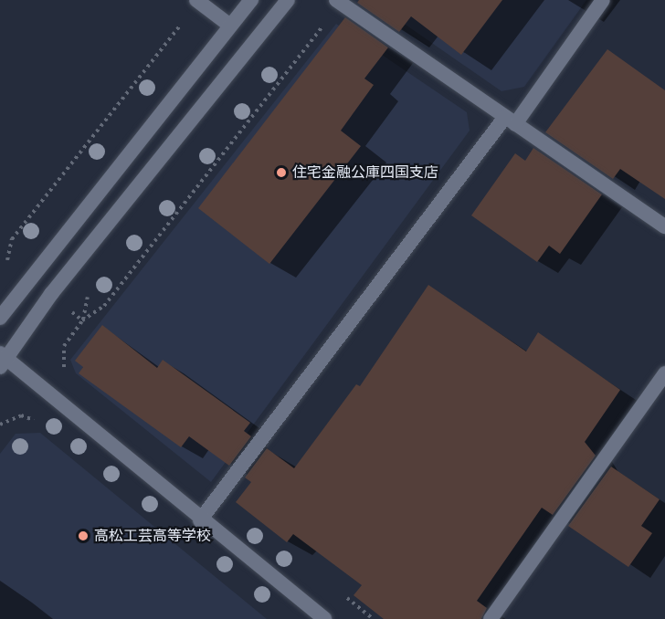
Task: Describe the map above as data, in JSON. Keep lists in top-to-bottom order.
{
  "places": ["住宅金融公庫四国支店", "高松工芸高等学校"]
}
